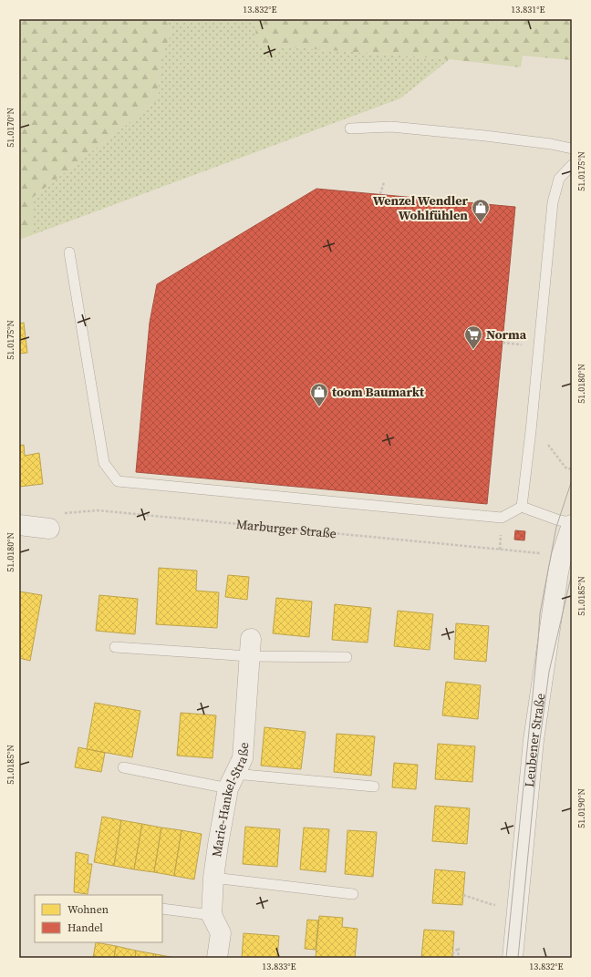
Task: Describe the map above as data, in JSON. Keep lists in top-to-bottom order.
{
  "streets": {
    "street": ["Leubener Straße", "Marie-Hankel-Straße"],
    "path": ["Marburger Straße"]
  },
  "crossings": [
    ["Marburger Straße", "Leubener Straße"]
  ],
  "places": {
    "shop": ["Wenzel Wendler Wohlfühlen", "toom Baumarkt"],
    "supermarket": ["Norma"]
  },
  "legend": ["Wohnen", "Handel"],
  "coordinates": [
    "13.832°E",
    "13.831°E",
    "51.0170°N",
    "51.0175°N",
    "51.0180°N",
    "51.0185°N",
    "51.0190°N",
    "13.833°E"
  ]
}
